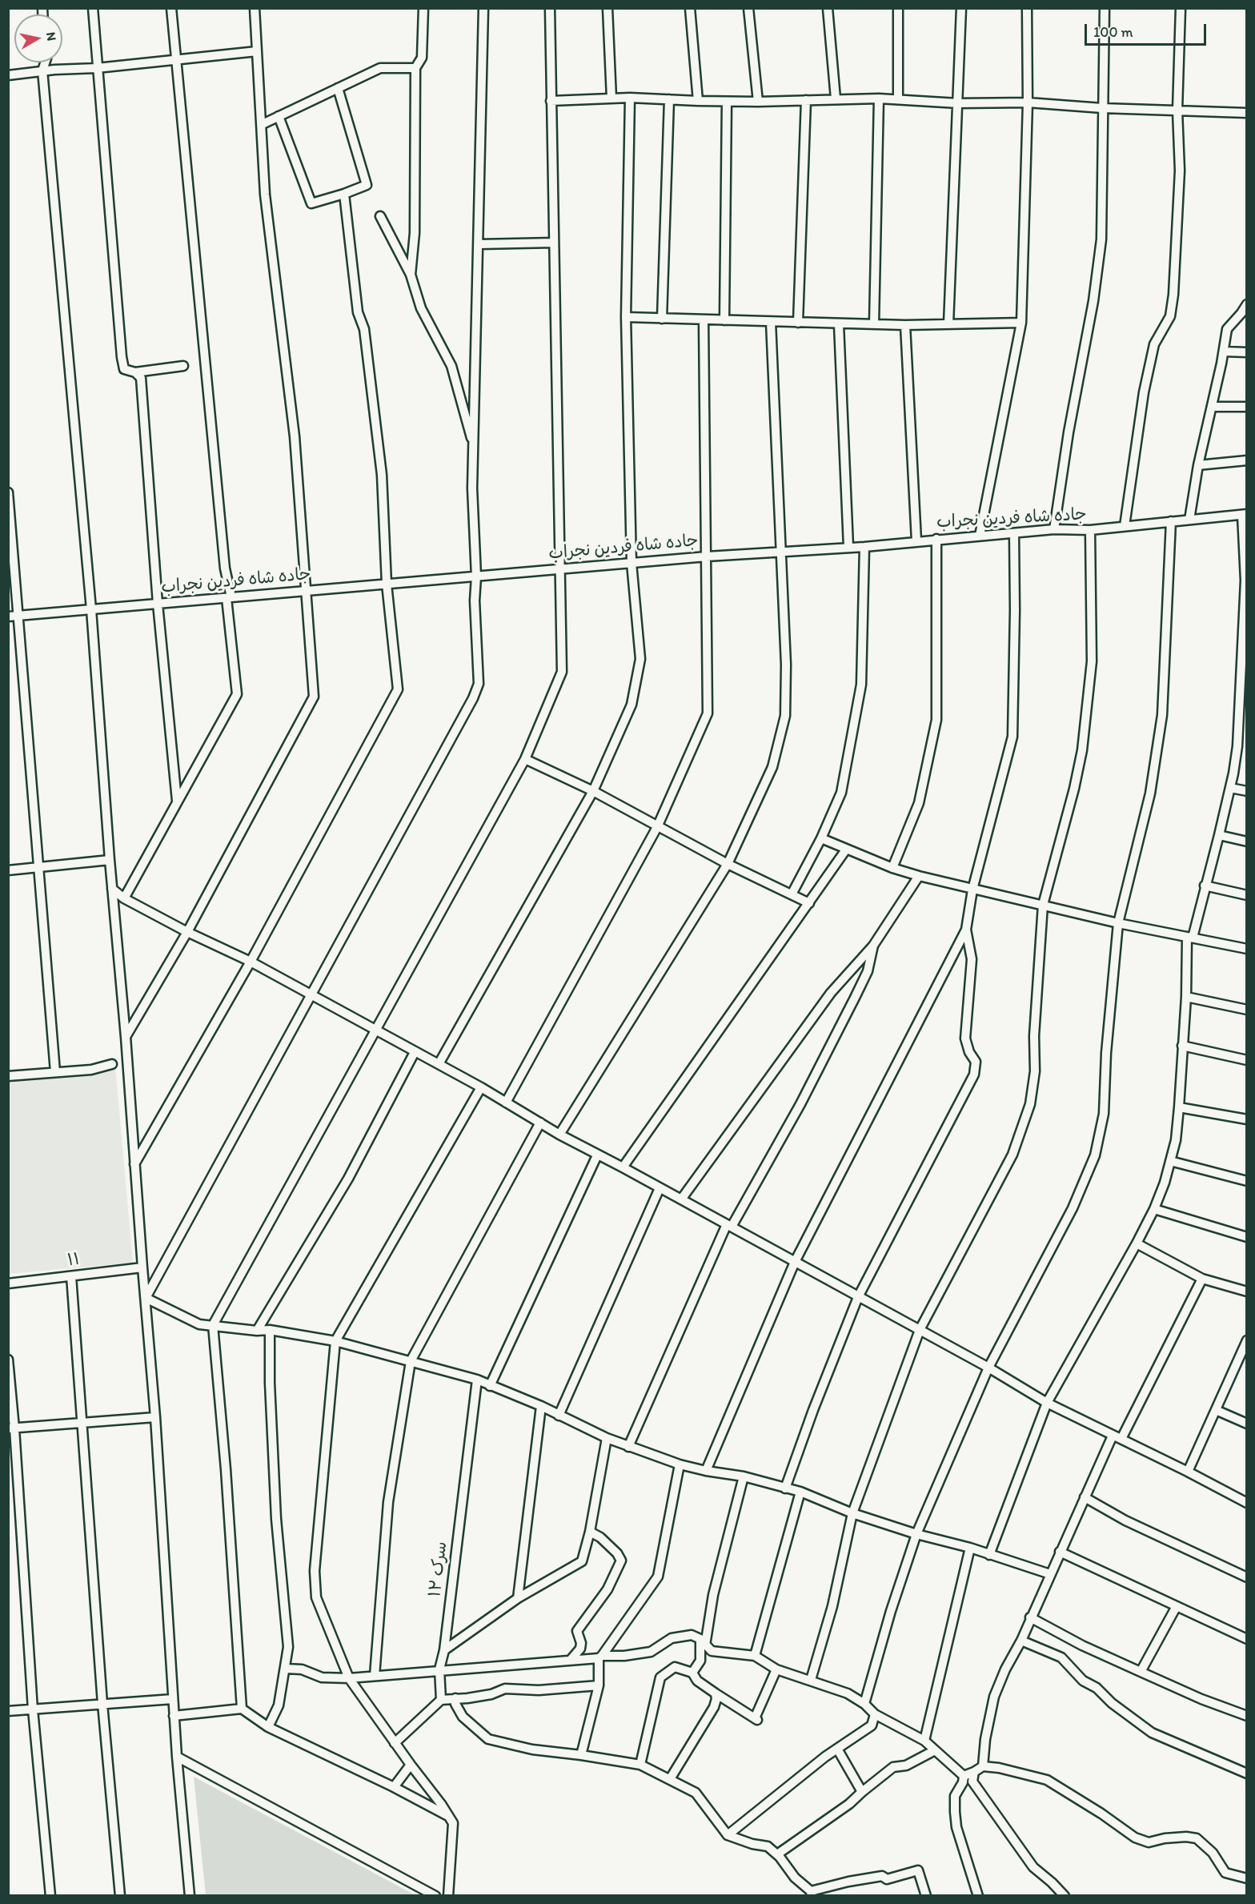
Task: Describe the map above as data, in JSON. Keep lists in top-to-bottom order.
{
  "streets": {
    "street": ["جاده شاه فردین نجراب", "۱۱", "سرک ۱۲"]
  },
  "scale_bar": "100 m",
  "north": "right"
}
